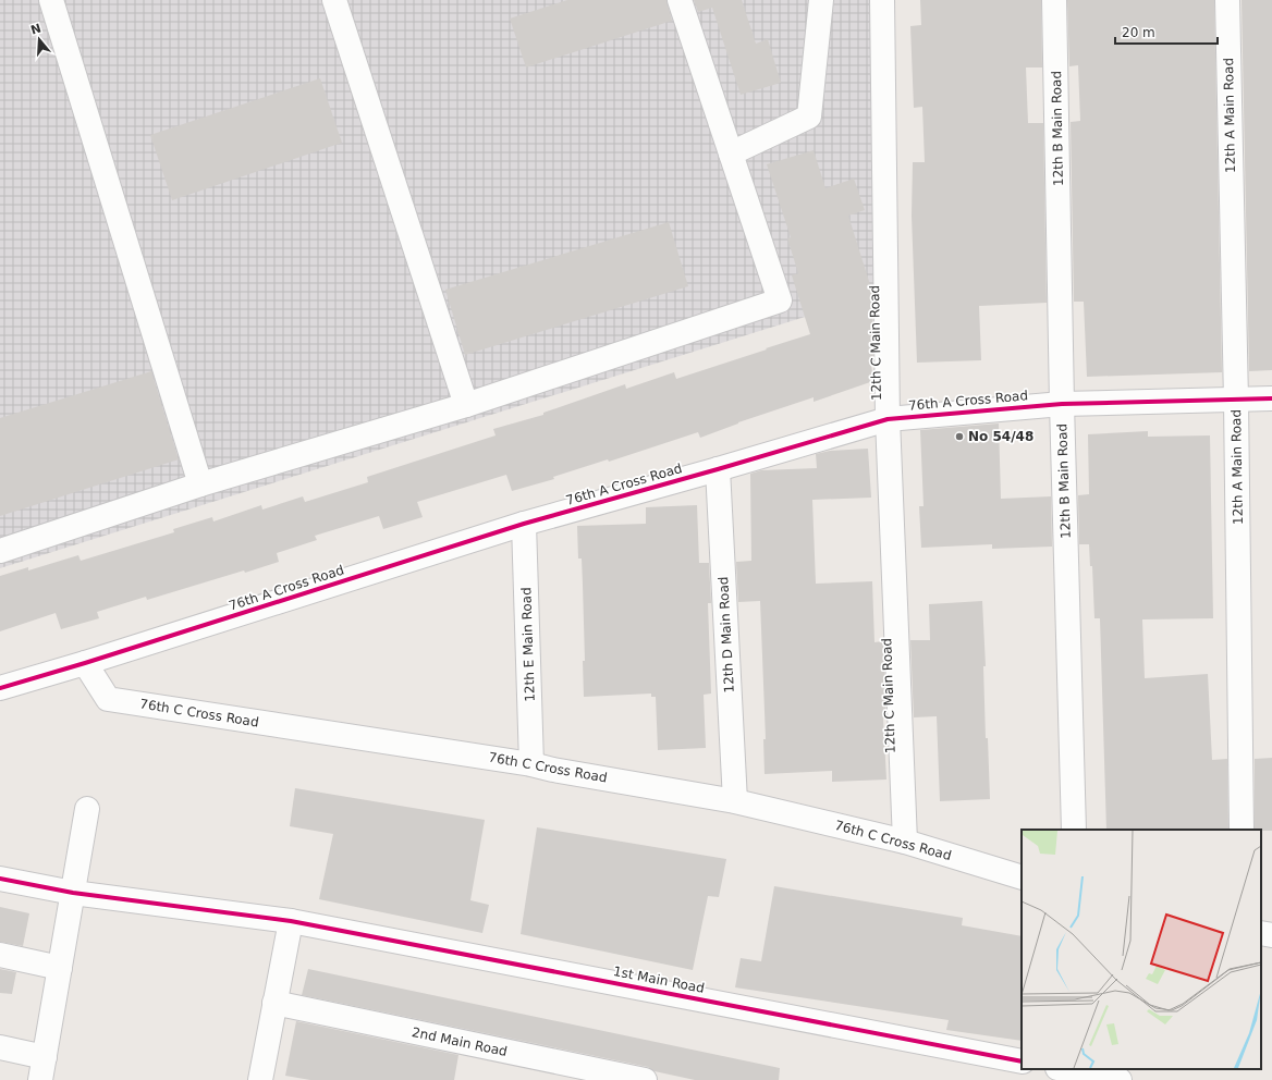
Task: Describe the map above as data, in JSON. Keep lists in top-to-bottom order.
{
  "streets": {
    "street": [
      "12th A Main Road",
      "12th B Main Road",
      "12th C Main Road",
      "76th A Cross Road",
      "12th D Main Road",
      "12th E Main Road",
      "76th C Cross Road",
      "1st Main Road",
      "2nd Main Road"
    ]
  },
  "crossings": [
    ["12th A Main Road", "76th A Cross Road"],
    ["12th B Main Road", "76th A Cross Road"],
    ["12th C Main Road", "76th A Cross Road"],
    ["12th C Main Road", "76th C Cross Road"],
    ["76th A Cross Road", "12th D Main Road"],
    ["76th A Cross Road", "12th E Main Road"],
    ["76th A Cross Road", "76th C Cross Road"],
    ["12th D Main Road", "76th C Cross Road"],
    ["12th E Main Road", "76th C Cross Road"]
  ],
  "places": ["No 54/48"],
  "scale_bar": "20 m",
  "north": "top"
}
